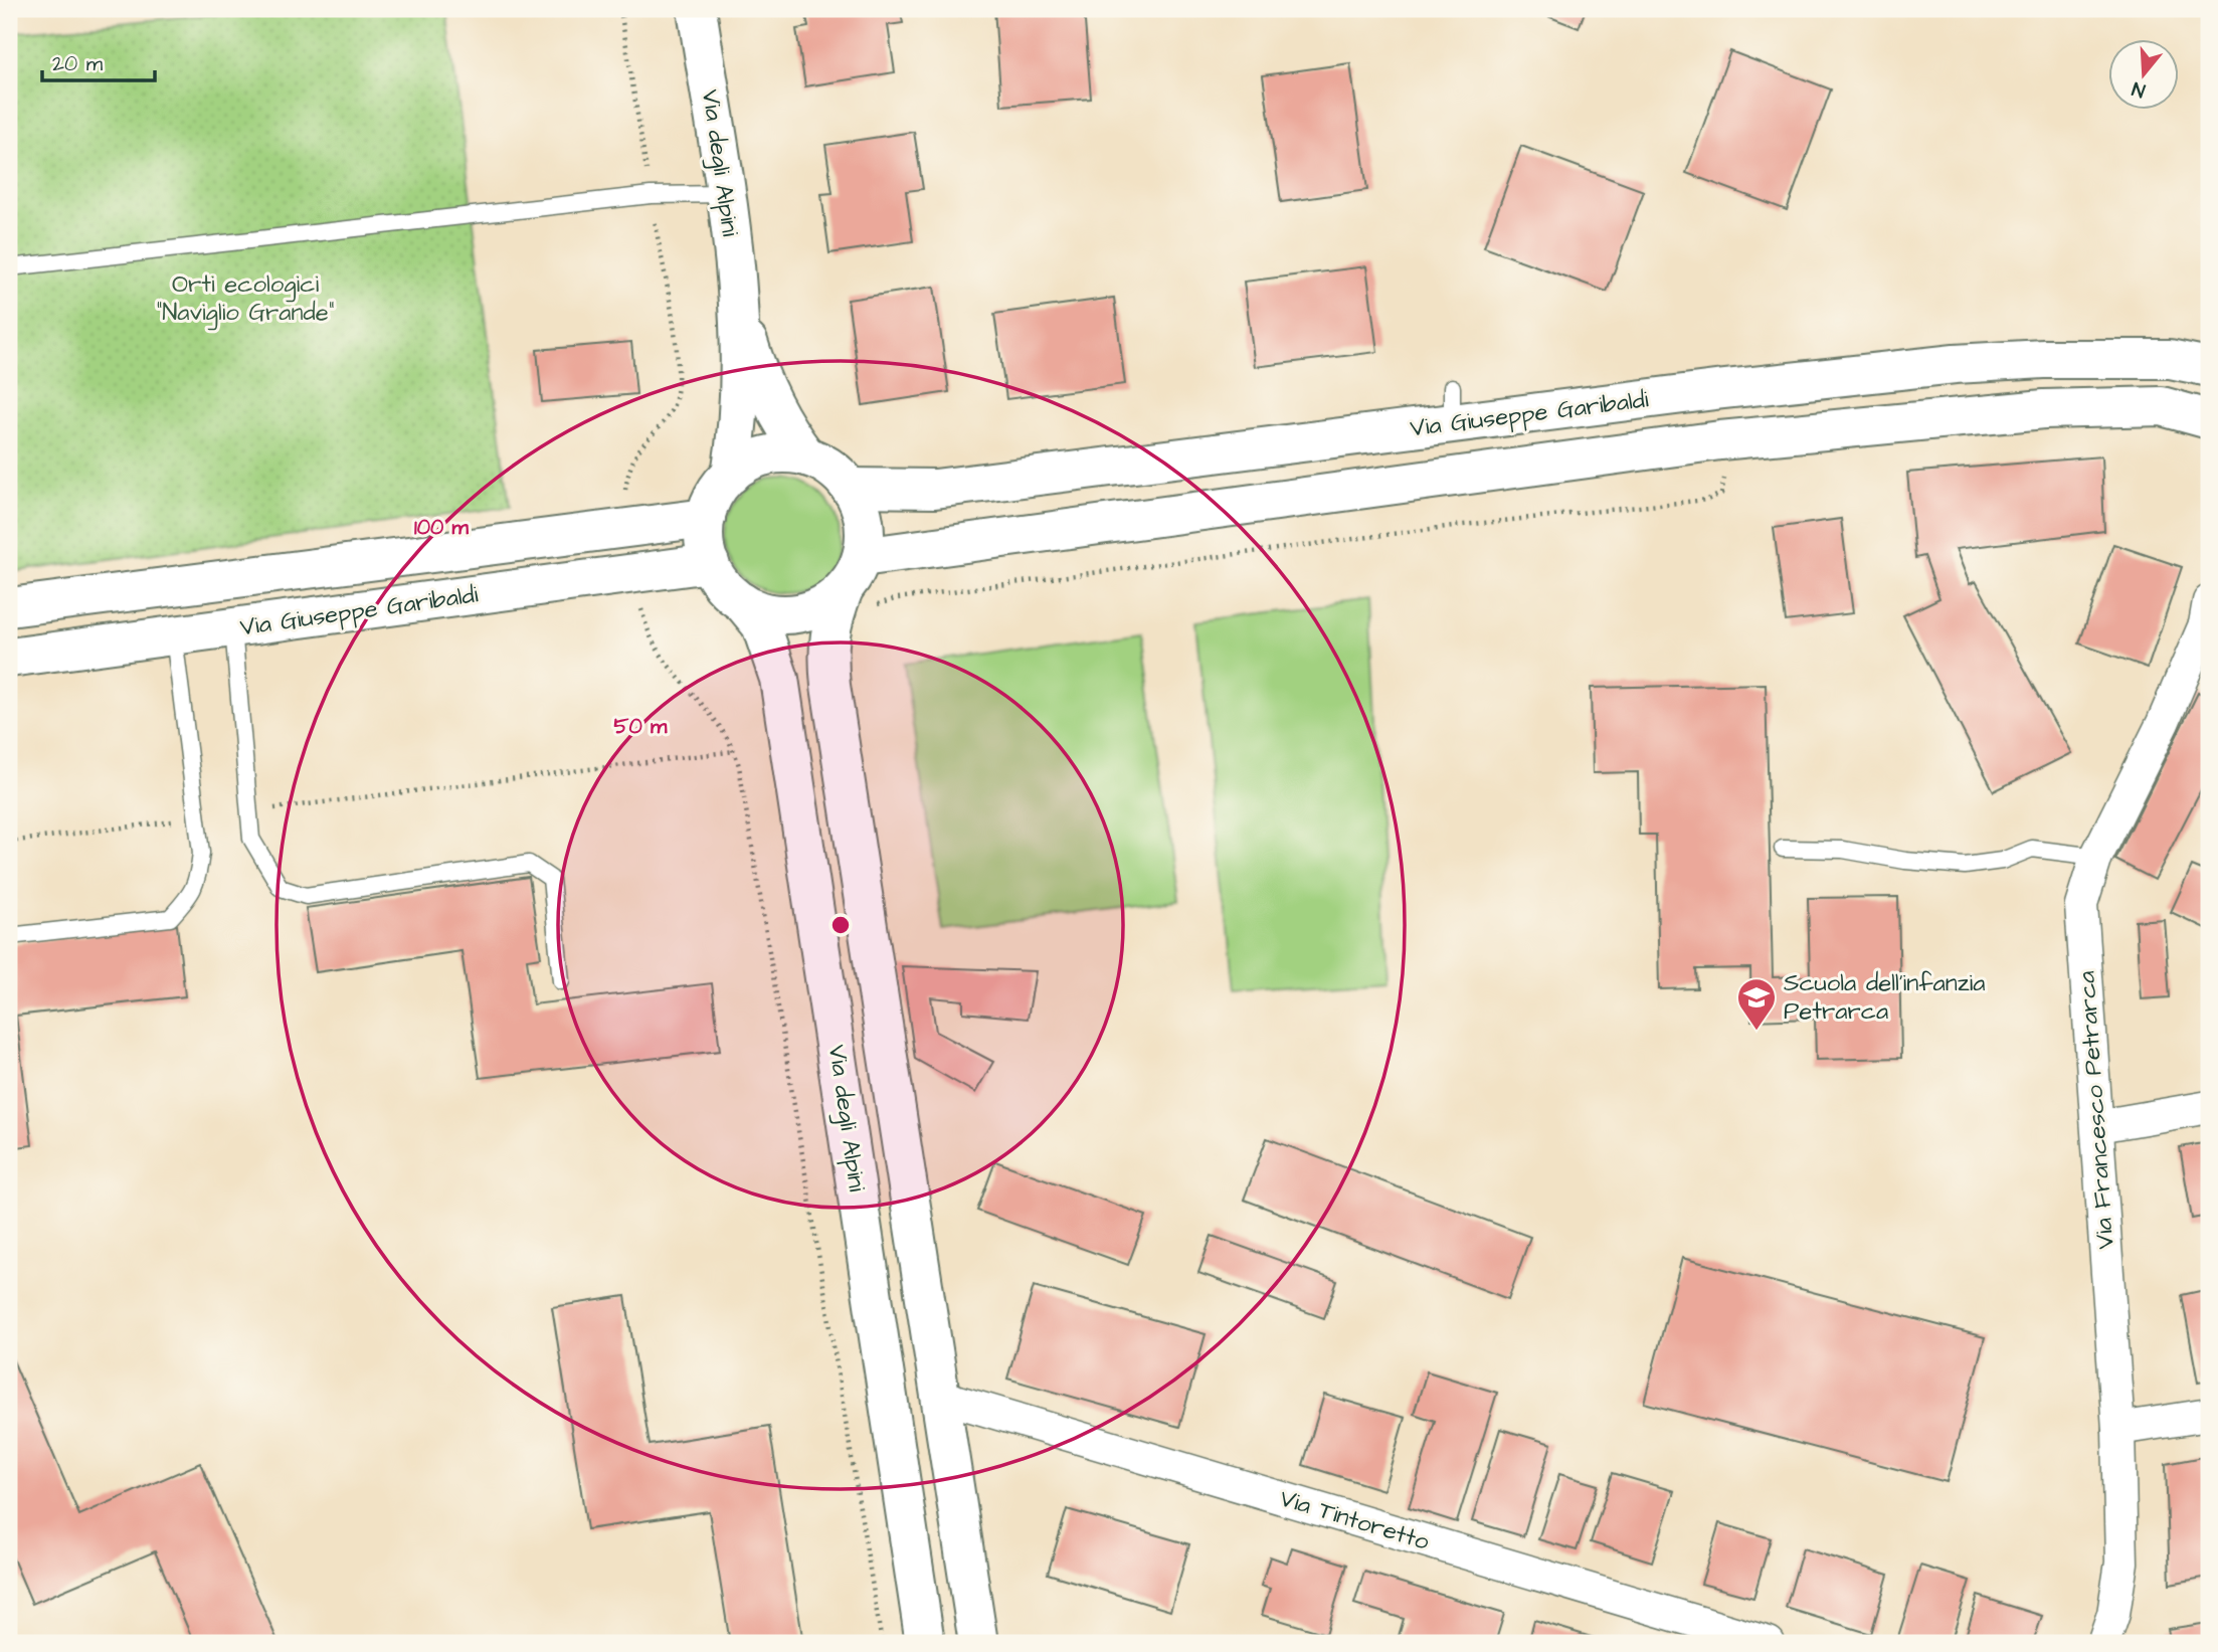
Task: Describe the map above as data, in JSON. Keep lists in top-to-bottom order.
{
  "streets": {
    "street": [
      "Via degli Alpini",
      "Via Giuseppe Garibaldi",
      "Via Francesco Petrarca",
      "Via Tintoretto"
    ]
  },
  "crossings": [
    ["Via degli Alpini", "Via Giuseppe Garibaldi"]
  ],
  "parks": ["Orti ecologici \"Naviglio Grande\""],
  "places": {
    "school or university": ["Scuola dell'infanzia Petrarca"]
  },
  "scale_bar": "20 m",
  "north": "bottom",
  "rings": ["100 m", "50 m"]
}
